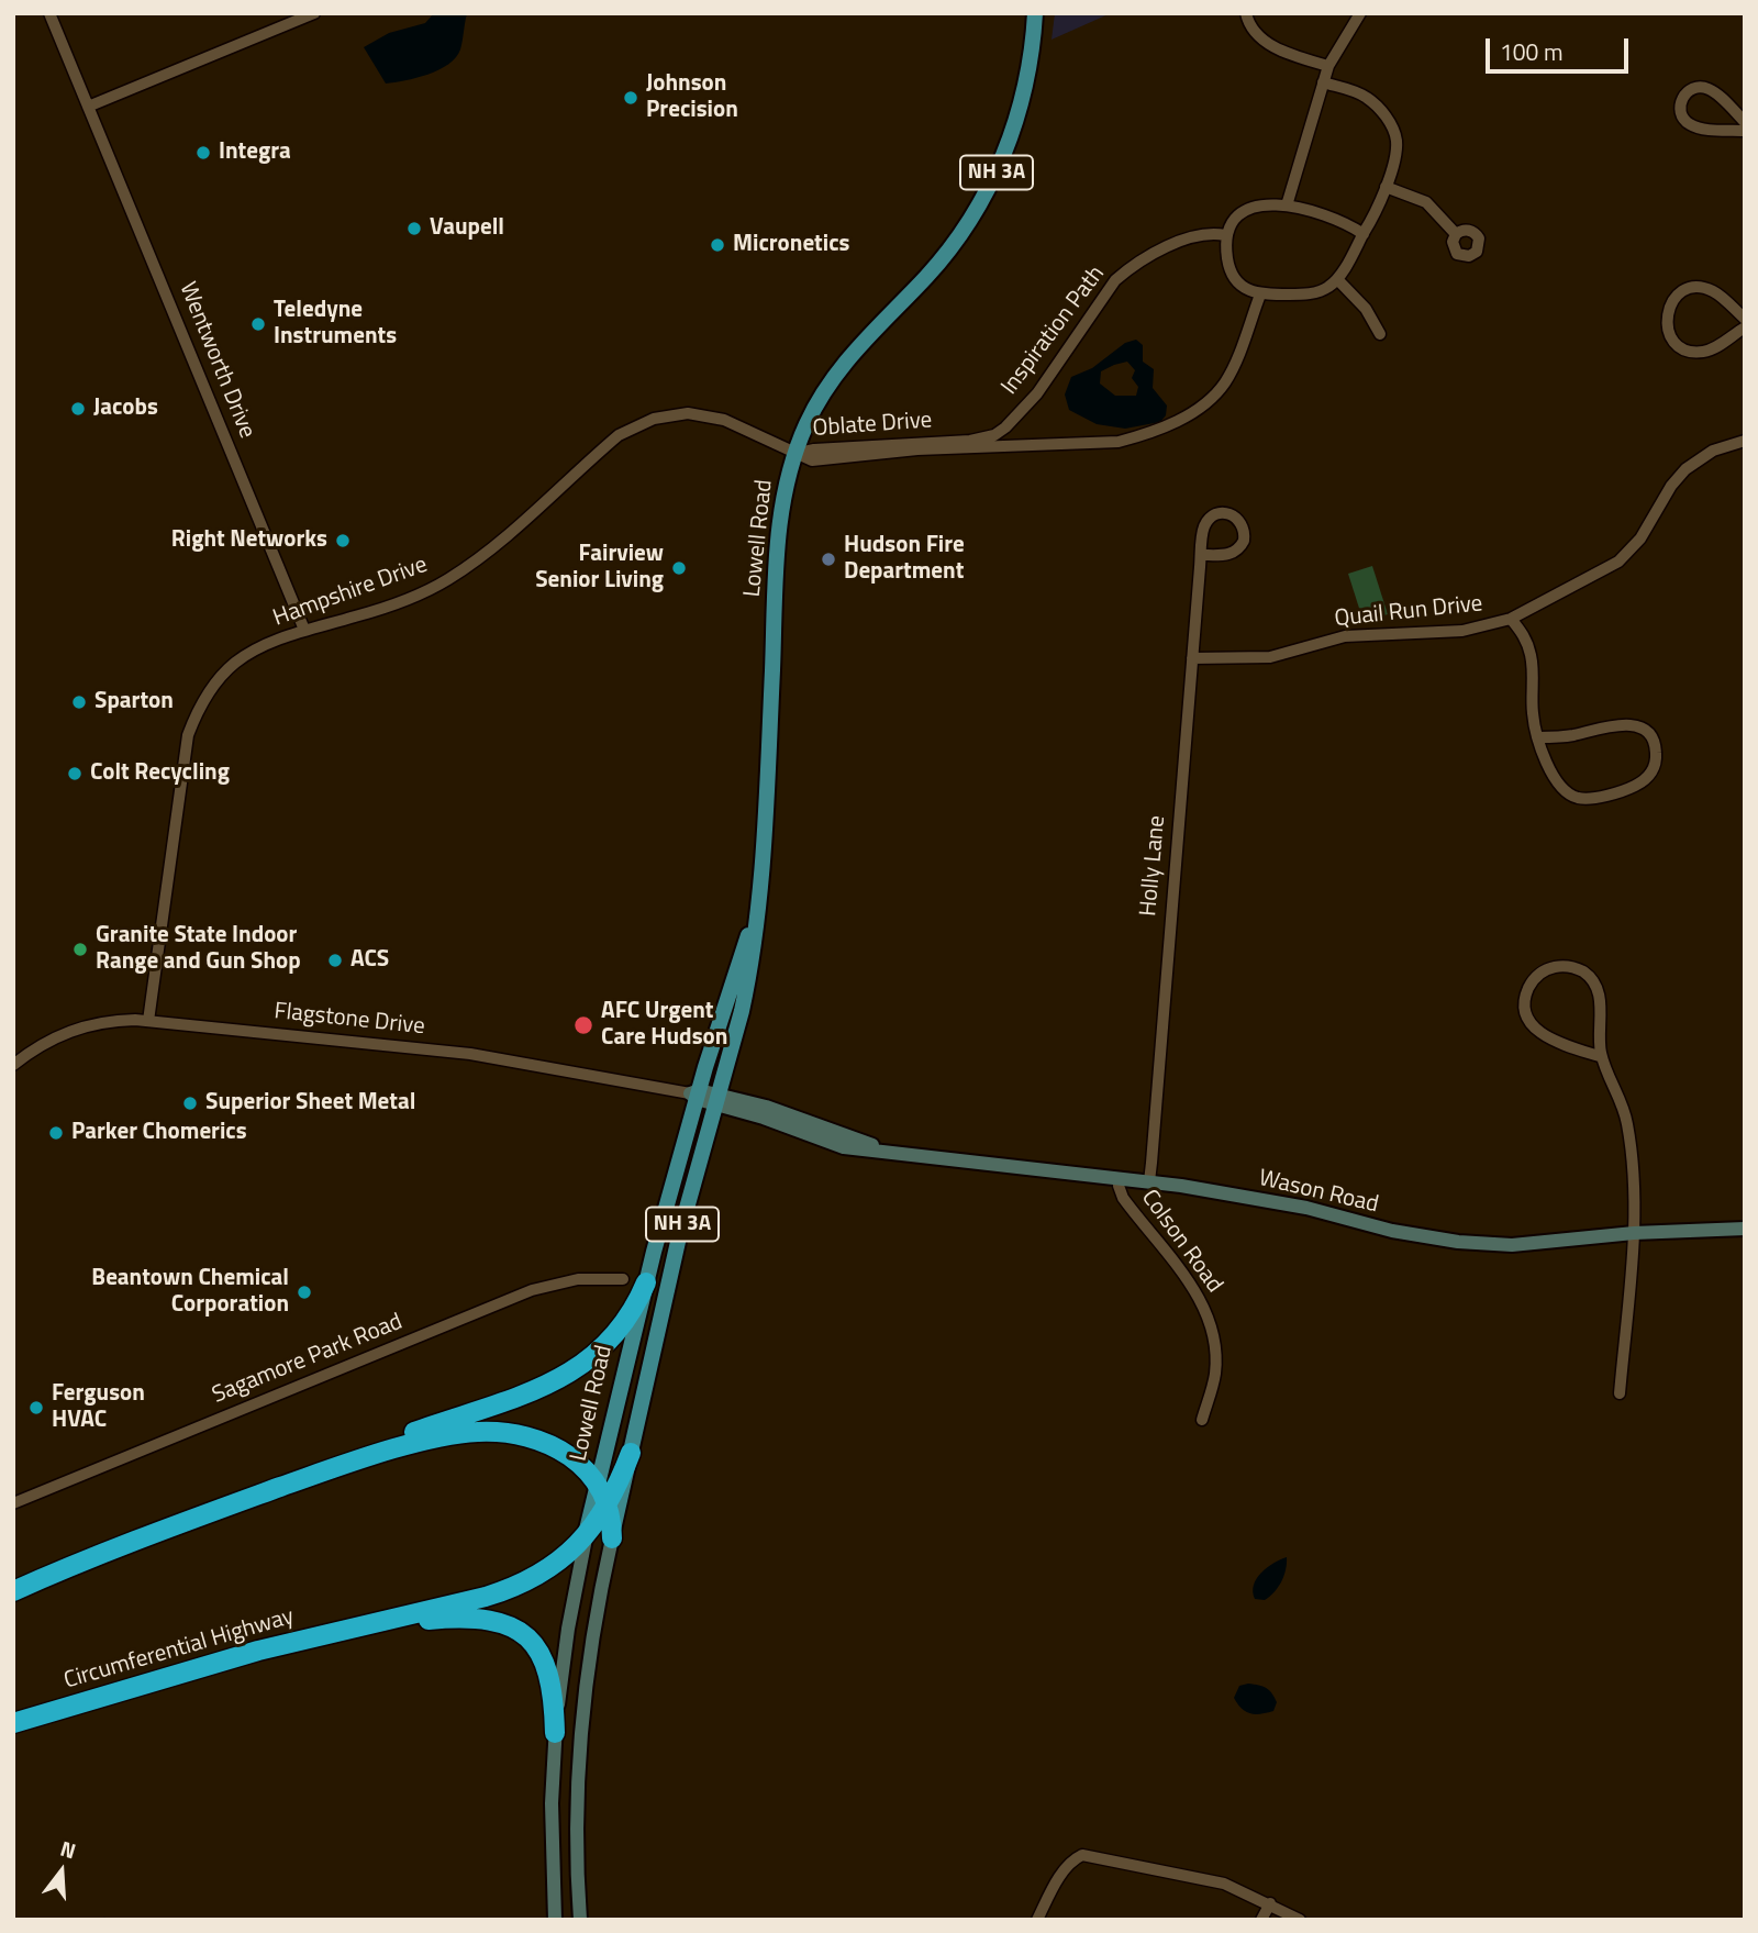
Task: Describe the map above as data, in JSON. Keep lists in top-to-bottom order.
{
  "streets": {
    "highway": ["Circumferential Highway"],
    "main road": ["NH 3A", "Lowell Road"],
    "street": [
      "Inspiration Path",
      "Wentworth Drive",
      "Oblate Drive",
      "Hampshire Drive",
      "Quail Run Drive",
      "Holly Lane",
      "Flagstone Drive",
      "Wason Road",
      "Colson Road",
      "Sagamore Park Road"
    ]
  },
  "crossings": [
    ["Inspiration Path", "Oblate Drive"],
    ["Wentworth Drive", "Hampshire Drive"],
    ["Oblate Drive", "Lowell Road"],
    ["Oblate Drive", "Hampshire Drive"],
    ["Lowell Road", "Hampshire Drive"],
    ["Lowell Road", "Flagstone Drive"],
    ["Lowell Road", "Wason Road"],
    ["Hampshire Drive", "Flagstone Drive"],
    ["Quail Run Drive", "Holly Lane"],
    ["Holly Lane", "Wason Road"],
    ["Flagstone Drive", "Wason Road"],
    ["Wason Road", "Colson Road"]
  ],
  "places": [
    "Johnson Precision",
    "Integra",
    "Vaupell",
    "Micronetics",
    "Teledyne Instruments",
    "Jacobs",
    "Right Networks",
    "Hudson Fire Department",
    "Fairview Senior Living",
    "Sparton",
    "Colt Recycling",
    "Granite State Indoor Range and Gun Shop",
    "ACS",
    "AFC Urgent Care Hudson",
    "Superior Sheet Metal",
    "Parker Chomerics",
    "Beantown Chemical Corporation",
    "Ferguson HVAC"
  ],
  "scale_bar": "100 m",
  "north": "top"
}
